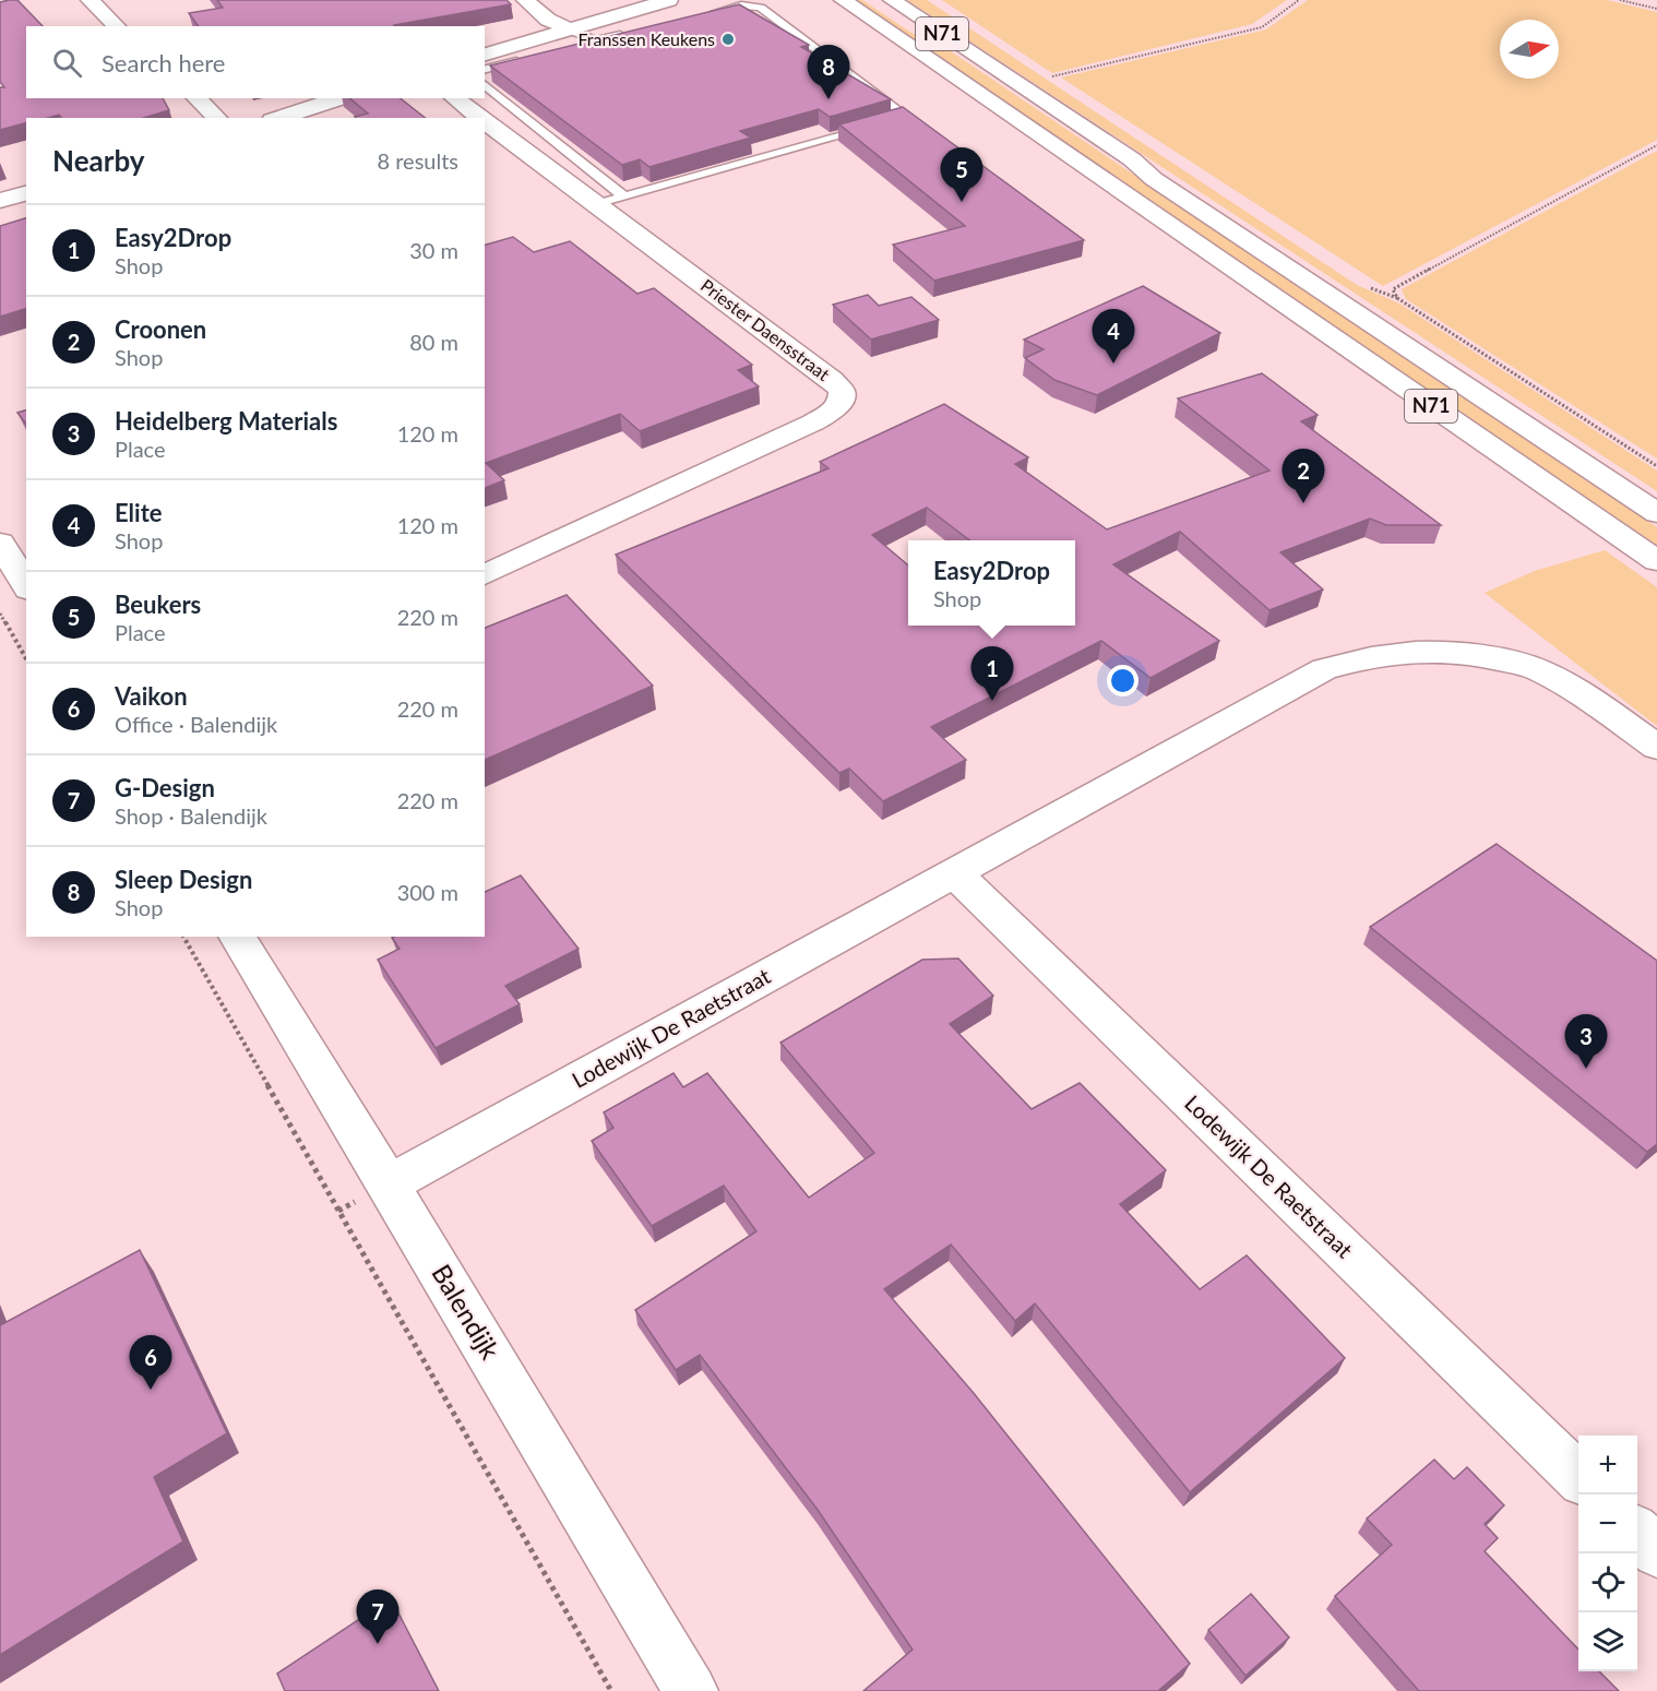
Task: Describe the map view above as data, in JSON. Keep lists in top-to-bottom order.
{
  "streets": {
    "main road": [
      "N71",
      "Priester Daensstraat",
      "Lodewijk De Raetstraat",
      "Balendijk"
    ]
  },
  "crossings": [
    ["Lodewijk De Raetstraat", "Balendijk"]
  ],
  "places": ["Franssen Keukens"],
  "north": "right",
  "page": {
    "search": "Search here",
    "pins": [
      "8",
      "5",
      "4",
      "2",
      "1",
      "3",
      "6",
      "7"
    ],
    "heading": ["Nearby", "8 results"],
    "list": [
      {
        "mark": "1",
        "name": "Easy2Drop",
        "note": "Shop",
        "value": "30 m"
      },
      {
        "mark": "2",
        "name": "Croonen",
        "note": "Shop",
        "value": "80 m"
      },
      {
        "mark": "3",
        "name": "Heidelberg Materials",
        "note": "Place",
        "value": "120 m"
      },
      {
        "mark": "4",
        "name": "Elite",
        "note": "Shop",
        "value": "120 m"
      },
      {
        "mark": "5",
        "name": "Beukers",
        "note": "Place",
        "value": "220 m"
      },
      {
        "mark": "6",
        "name": "Vaikon",
        "note": "Office · Balendijk",
        "value": "220 m"
      },
      {
        "mark": "7",
        "name": "G-Design",
        "note": "Shop · Balendijk",
        "value": "220 m"
      },
      {
        "mark": "8",
        "name": "Sleep Design",
        "note": "Shop",
        "value": "300 m"
      }
    ],
    "popup": ["Easy2Drop", "Shop"],
    "map_buttons": ["+", "−"]
  }
}
